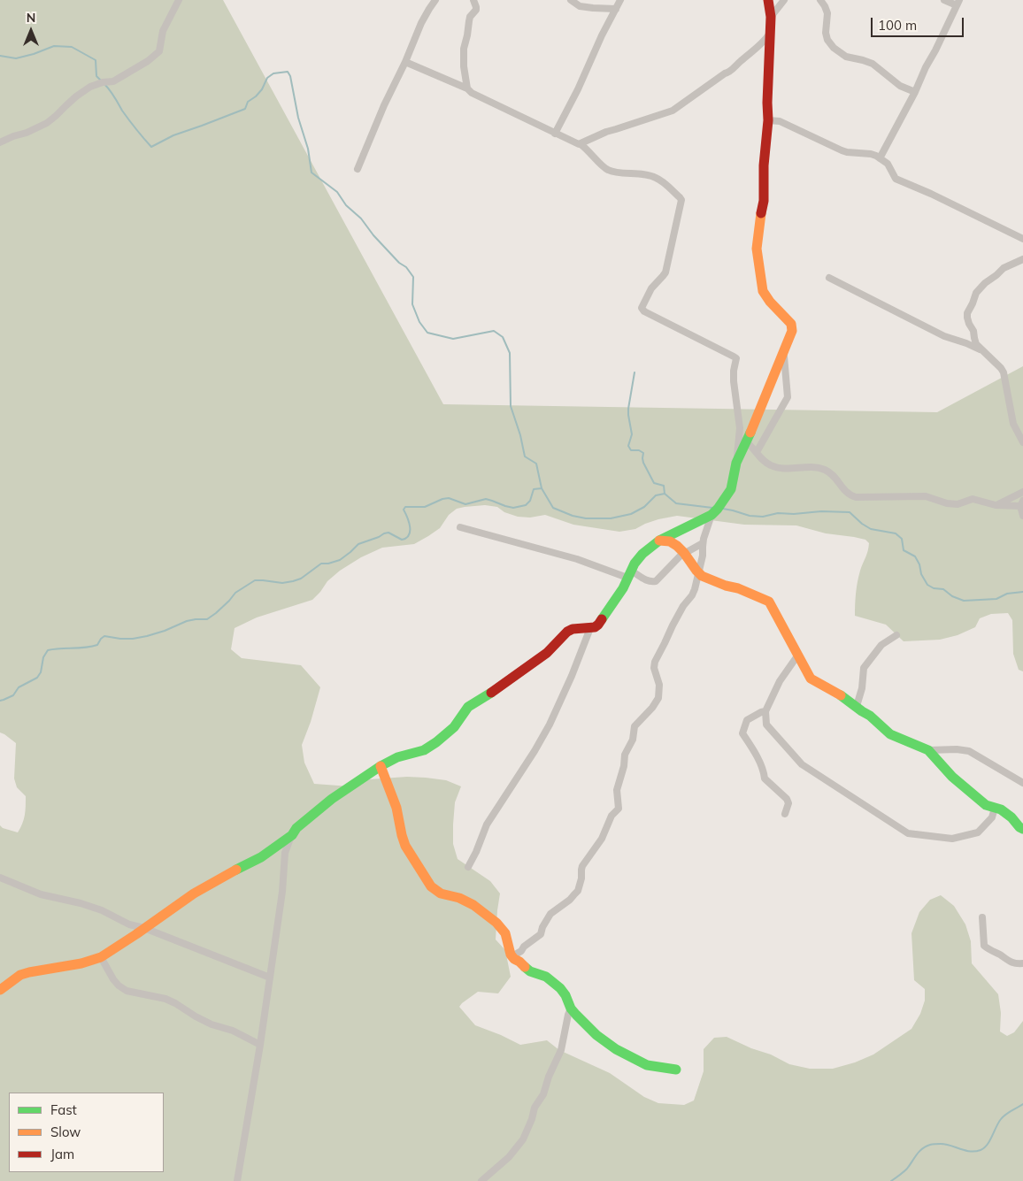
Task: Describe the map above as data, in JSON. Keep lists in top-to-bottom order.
{
  "legend": ["Fast", "Slow", "Jam"],
  "scale_bar": "100 m",
  "north": "top"
}
